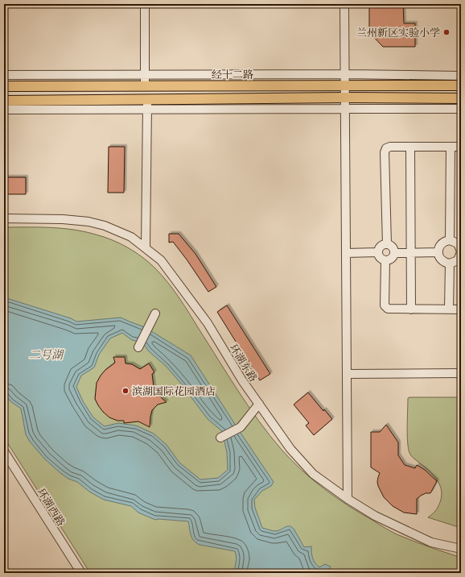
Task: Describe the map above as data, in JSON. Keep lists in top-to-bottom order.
{
  "streets": {
    "main road": ["经十二路"],
    "street": ["环湖东路", "环湖西路"]
  },
  "water": ["二号湖"],
  "places": ["兰州新区实验小学", "滨湖国际花园酒店"]
}
